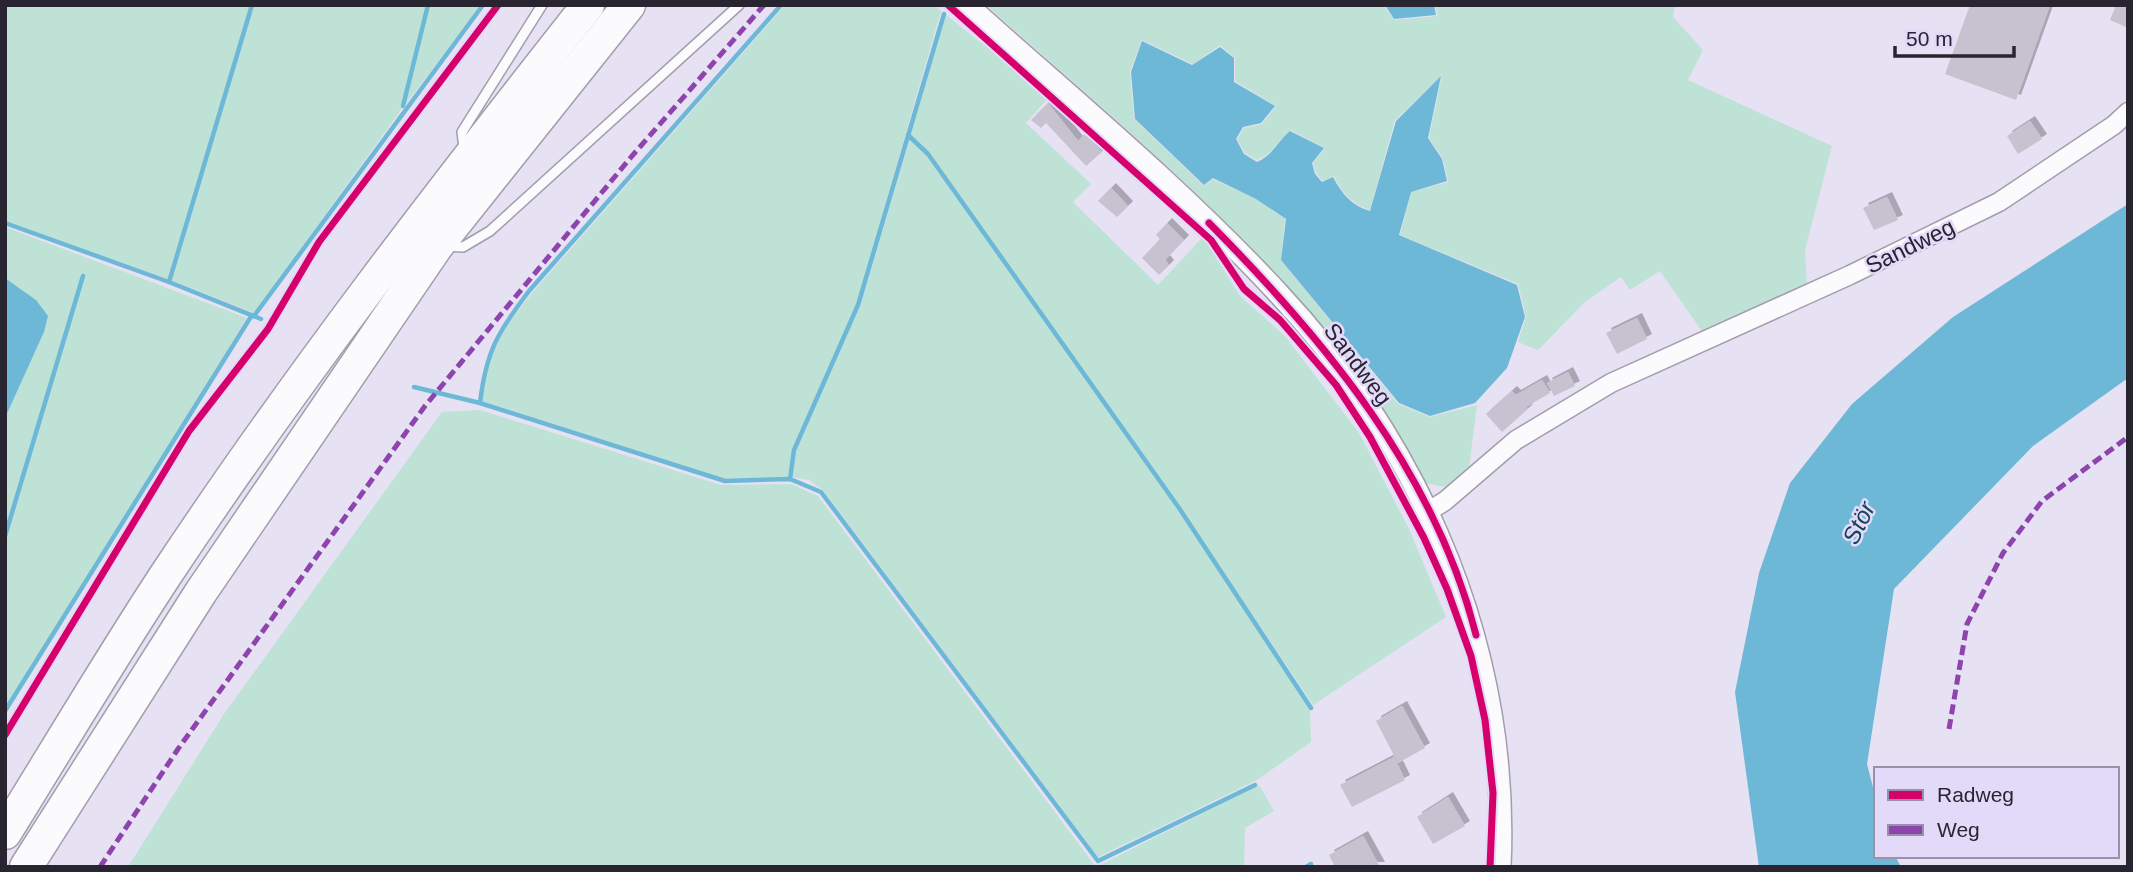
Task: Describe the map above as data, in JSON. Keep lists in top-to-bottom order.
{
  "streets": {
    "street": ["Sandweg"]
  },
  "water": ["Stör"],
  "legend": ["Radweg", "Weg"],
  "scale_bar": "50 m"
}
